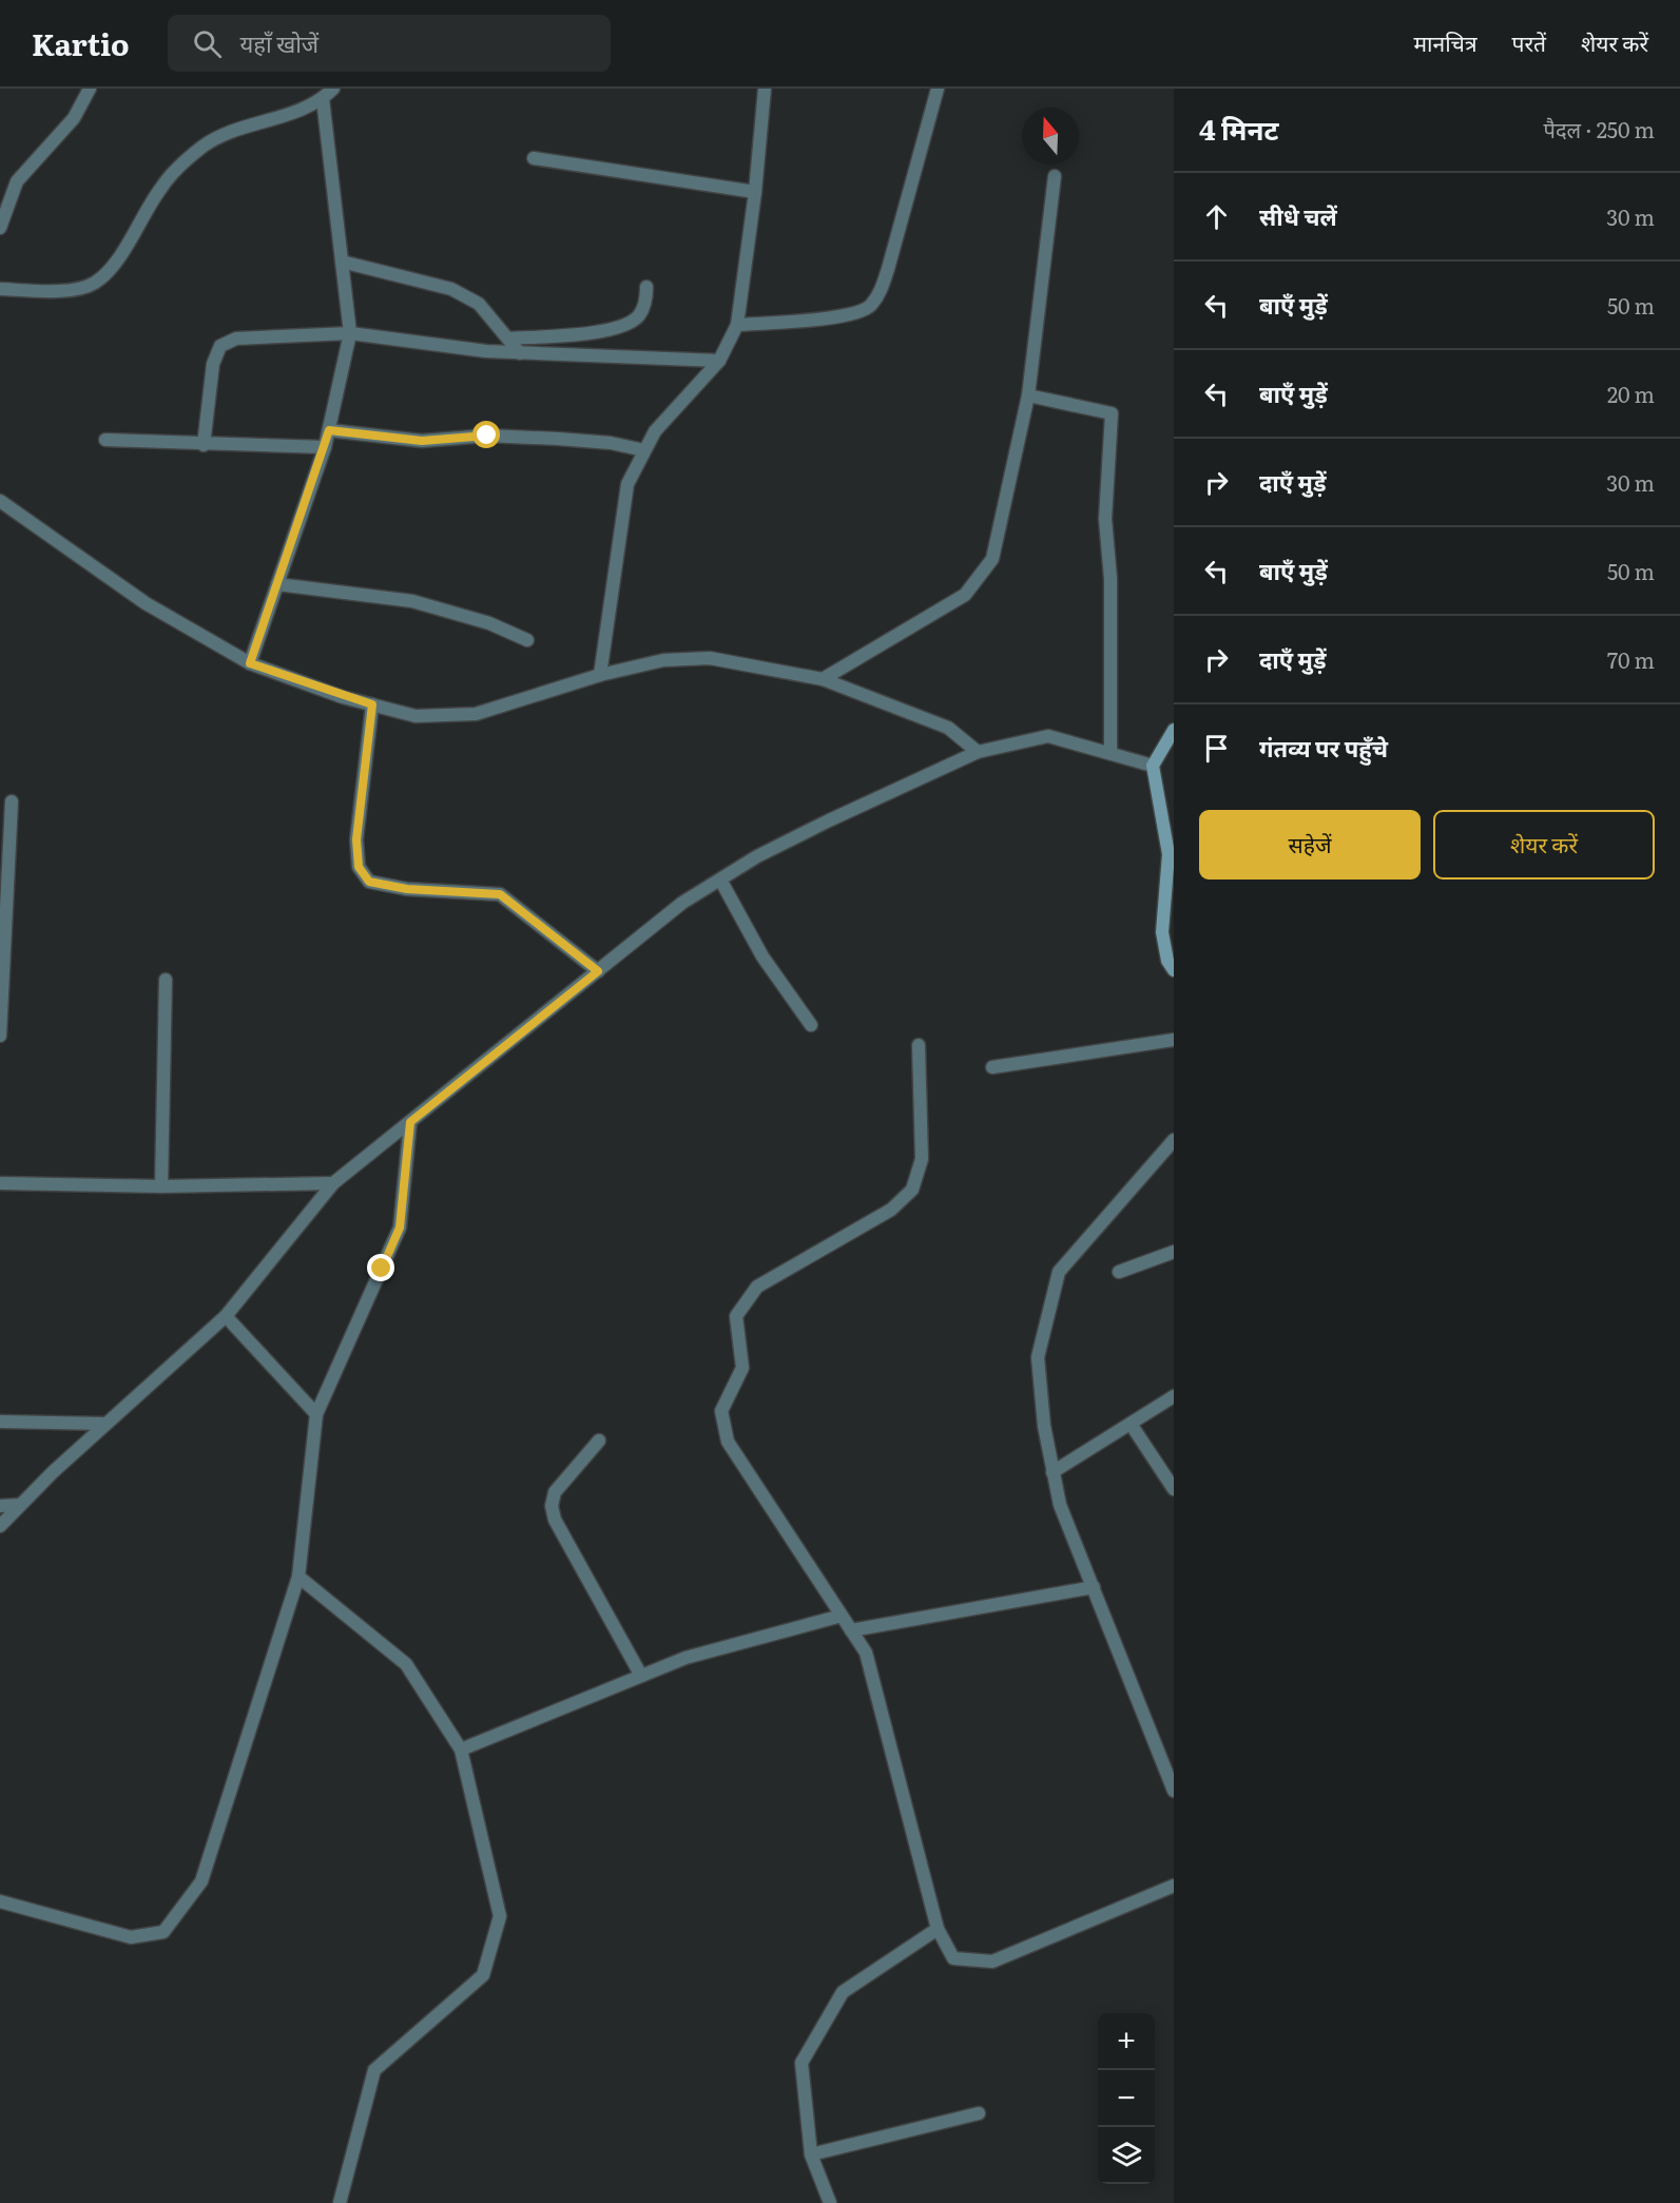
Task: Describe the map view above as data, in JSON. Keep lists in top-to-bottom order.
{
  "north": "top",
  "page": {
    "header": "Kartio",
    "search": "यहाँ खोजें",
    "nav": ["मानचित्र", "परतें", "शेयर करें"],
    "heading": ["4 मिनट", "पैदल · 250 m"],
    "list": [
      ["सीधे चलें", "30 m"],
      ["बाएँ मुड़ें", "50 m"],
      ["बाएँ मुड़ें", "20 m"],
      ["दाएँ मुड़ें", "30 m"],
      ["बाएँ मुड़ें", "50 m"],
      ["दाएँ मुड़ें", "70 m"],
      "गंतव्य पर पहुँचे"
    ],
    "buttons": ["सहेजें", "शेयर करें"],
    "map_buttons": ["+", "−"]
  }
}
